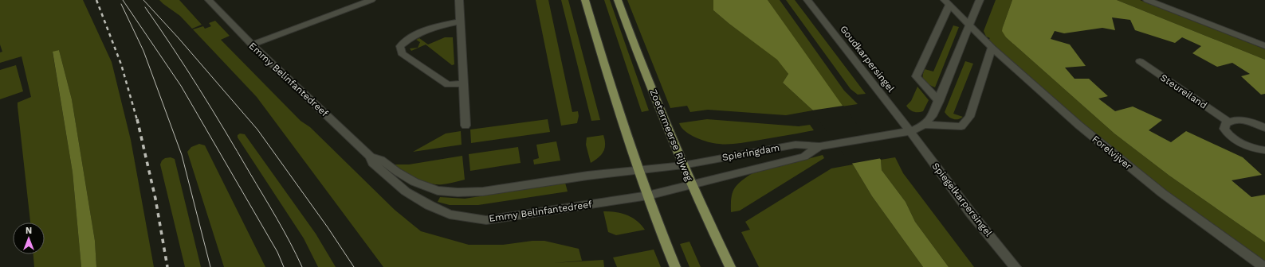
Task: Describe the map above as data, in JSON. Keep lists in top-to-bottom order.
{
  "streets": {
    "main road": ["Zoetermeerse Rijweg"],
    "street": [
      "Goudkarpersingel",
      "Emmy Belinfantedreef",
      "Steureiland",
      "Spieringdam",
      "Forelvijver",
      "Spiegelkarpersingel"
    ]
  },
  "crossings": [
    ["Goudkarpersingel", "Spieringdam"],
    ["Goudkarpersingel", "Spiegelkarpersingel"],
    ["Emmy Belinfantedreef", "Zoetermeerse Rijweg"],
    ["Emmy Belinfantedreef", "Spieringdam"],
    ["Zoetermeerse Rijweg", "Spieringdam"],
    ["Spieringdam", "Forelvijver"],
    ["Spieringdam", "Spiegelkarpersingel"]
  ],
  "north": "top"
}
